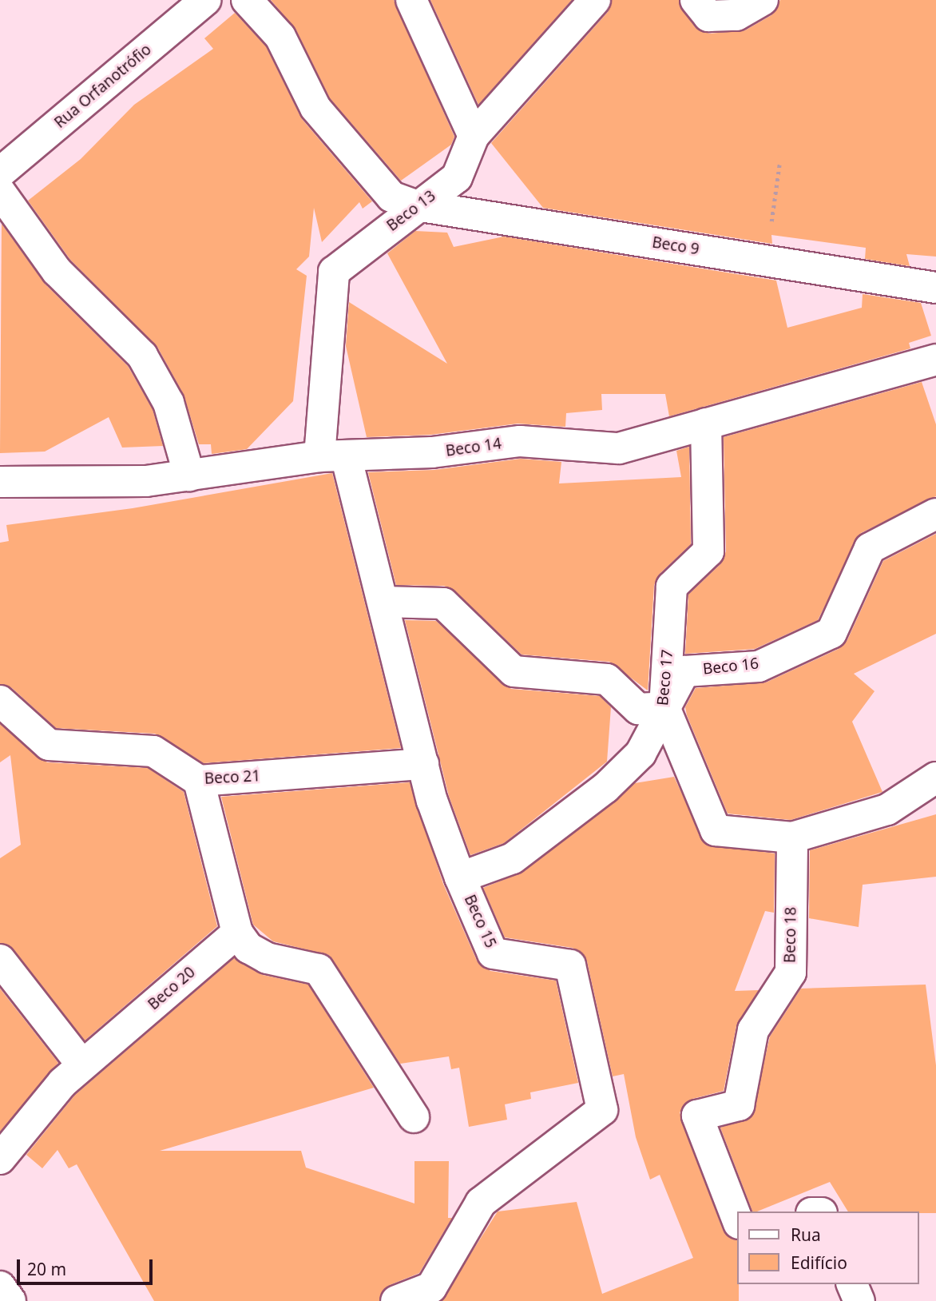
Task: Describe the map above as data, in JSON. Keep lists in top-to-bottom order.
{
  "streets": {
    "street": [
      "Rua Orfanotrófio",
      "Beco 13",
      "Beco 9",
      "Beco 14",
      "Beco 16",
      "Beco 17",
      "Beco 21",
      "Beco 15",
      "Beco 18",
      "Beco 20"
    ]
  },
  "crossings": [
    ["Beco 13", "Beco 9"],
    ["Beco 13", "Beco 14"],
    ["Beco 13", "Beco 15"],
    ["Beco 14", "Beco 17"],
    ["Beco 14", "Beco 15"],
    ["Beco 16", "Beco 17"],
    ["Beco 17", "Beco 15"],
    ["Beco 21", "Beco 15"]
  ],
  "legend": ["Rua", "Edifício"],
  "scale_bar": "20 m"
}
